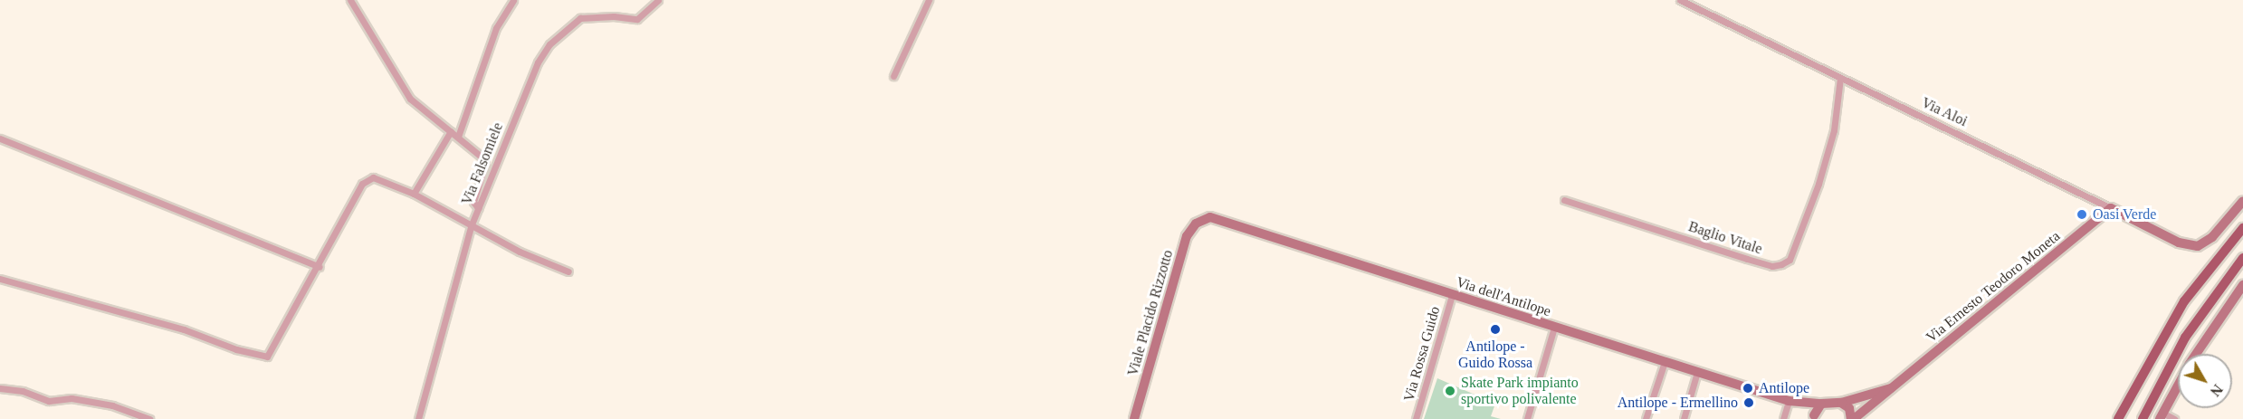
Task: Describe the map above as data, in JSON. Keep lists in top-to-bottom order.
{
  "streets": {
    "street": [
      "Via Aloi",
      "Via Falsomiele",
      "Baglio Vitale",
      "Via Ernesto Teodoro Moneta",
      "Via dell'Antilope",
      "Viale Placido Rizzotto",
      "Via Rossa Guido"
    ]
  },
  "crossings": [
    ["Via Aloi", "Baglio Vitale"],
    ["Via Aloi", "Via Ernesto Teodoro Moneta"],
    ["Via Ernesto Teodoro Moneta", "Via dell'Antilope"],
    ["Via dell'Antilope", "Viale Placido Rizzotto"],
    ["Via dell'Antilope", "Via Rossa Guido"]
  ],
  "places": [
    "Oasi Verde",
    "Antilope - Guido Rossa",
    "Antilope",
    "Skate Park impianto sportivo polivalente",
    "Antilope - Ermellino"
  ],
  "north": "bottom right"
}
